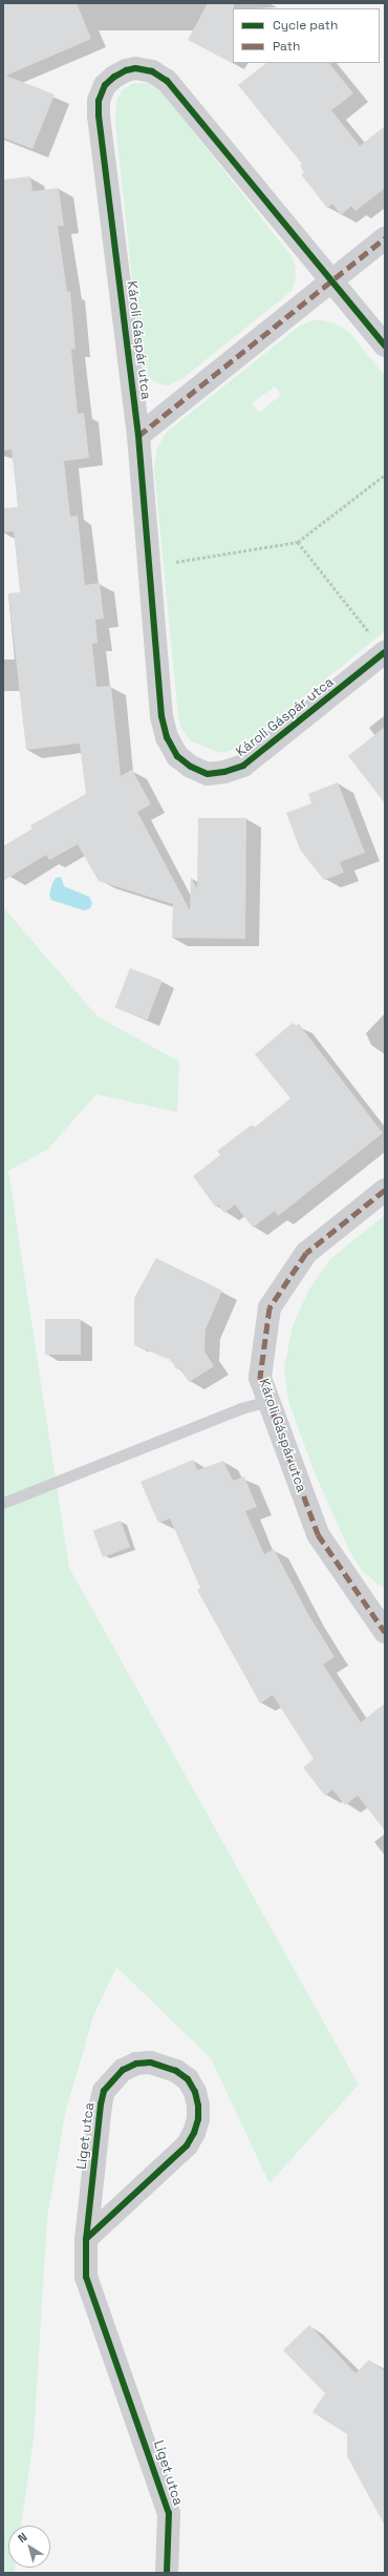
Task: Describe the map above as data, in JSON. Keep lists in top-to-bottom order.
{
  "streets": {
    "street": ["Károli Gáspár utca", "Liget utca"]
  },
  "legend": ["Cycle path", "Path"],
  "north": "top left"
}
